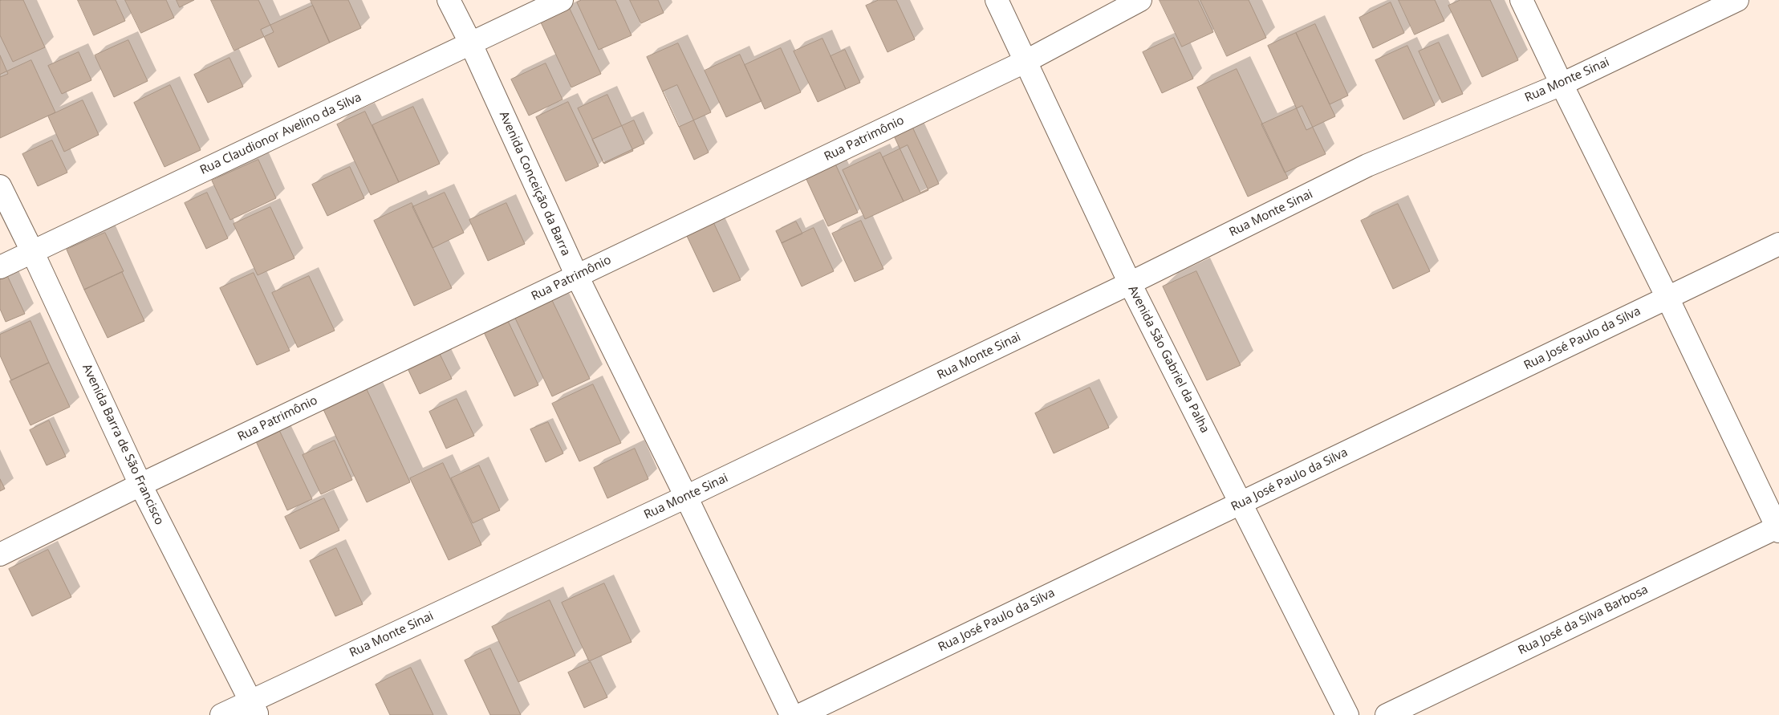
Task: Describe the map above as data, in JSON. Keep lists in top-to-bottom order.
{
  "streets": {
    "street": [
      "Rua Monte Sinai",
      "Rua Claudionor Avelino da Silva",
      "Rua Patrimônio",
      "Avenida Conceição da Barra",
      "Rua José Paulo da Silva",
      "Avenida São Gabriel da Palha",
      "Avenida Barra de São Francisco",
      "Rua José da Silva Barbosa"
    ]
  },
  "crossings": [
    ["Rua Monte Sinai", "Avenida Conceição da Barra"],
    ["Rua Monte Sinai", "Avenida São Gabriel da Palha"],
    ["Rua Monte Sinai", "Avenida Barra de São Francisco"],
    ["Rua Claudionor Avelino da Silva", "Avenida Conceição da Barra"],
    ["Rua Claudionor Avelino da Silva", "Avenida Barra de São Francisco"],
    ["Rua Patrimônio", "Avenida Conceição da Barra"],
    ["Rua Patrimônio", "Avenida São Gabriel da Palha"],
    ["Rua Patrimônio", "Avenida Barra de São Francisco"],
    ["Rua José Paulo da Silva", "Avenida São Gabriel da Palha"]
  ]
}
